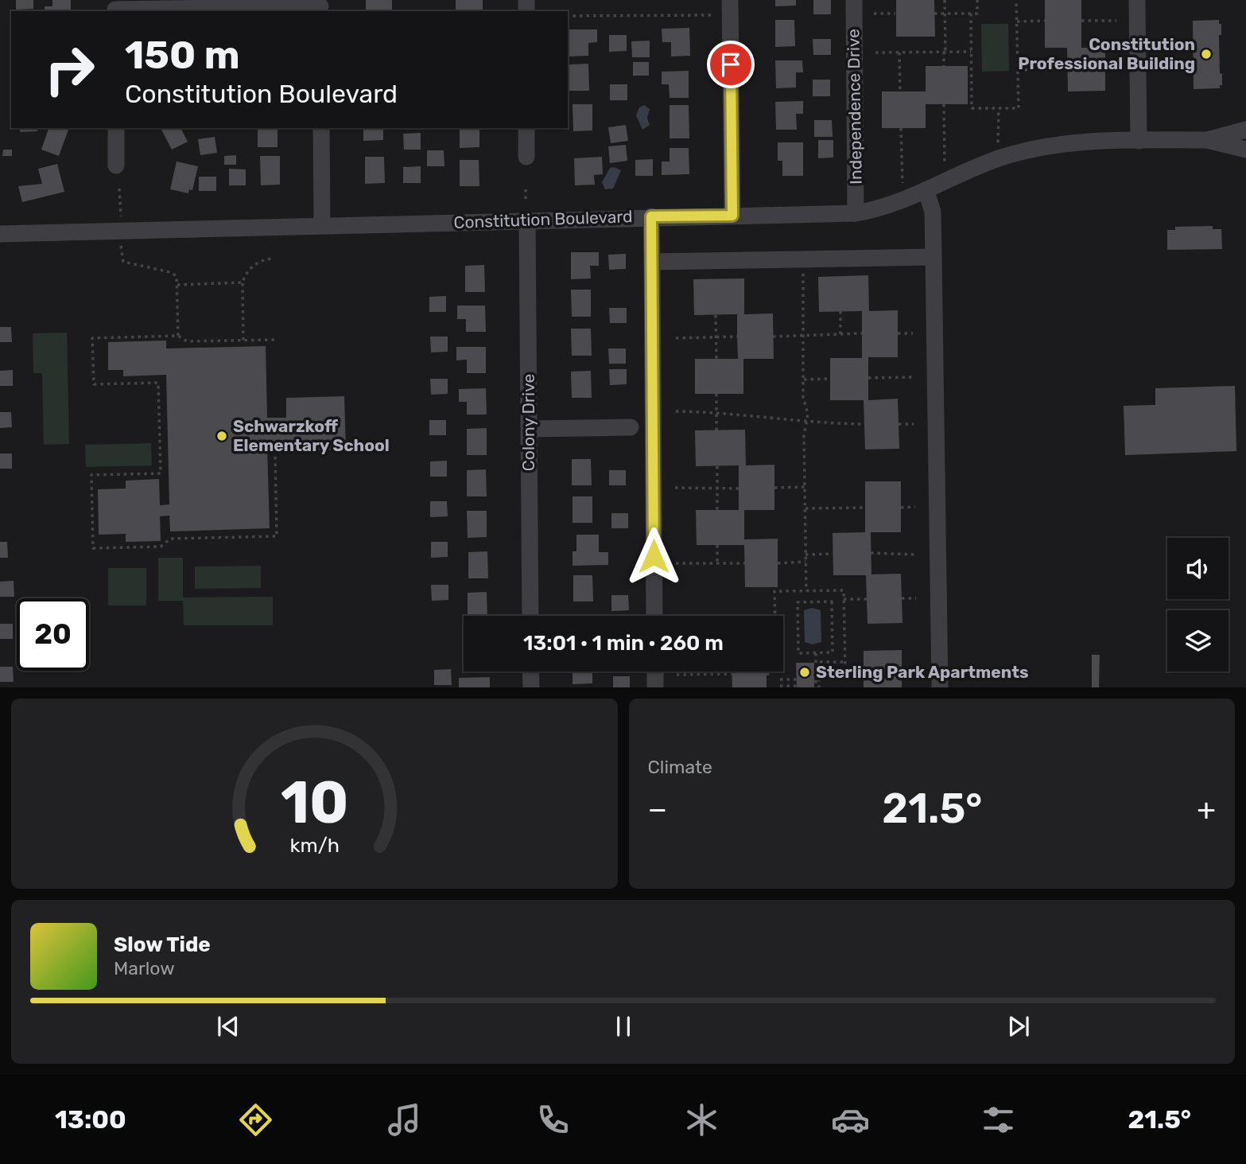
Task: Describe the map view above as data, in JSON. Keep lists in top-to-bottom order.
{
  "streets": {
    "street": ["Independence Drive", "Constitution Boulevard", "Colony Drive"]
  },
  "crossings": [
    ["Independence Drive", "Constitution Boulevard"],
    ["Constitution Boulevard", "Colony Drive"]
  ],
  "places": ["Constitution Professional Building", "Schwarzkoff Elementary School", "Sterling Park Apartments"],
  "page": {
    "turn": ["150 m", "Constitution Boulevard"],
    "limit": "20",
    "trip": "13:01 · 1 min · 260 m",
    "tile": "Climate",
    "heat": ["−", "21.5°", "+"],
    "song": ["Slow Tide", "Marlow"],
    "tabs": ["13:00", "21.5°"],
    "gauge": ["10", "km/h"]
  }
}
